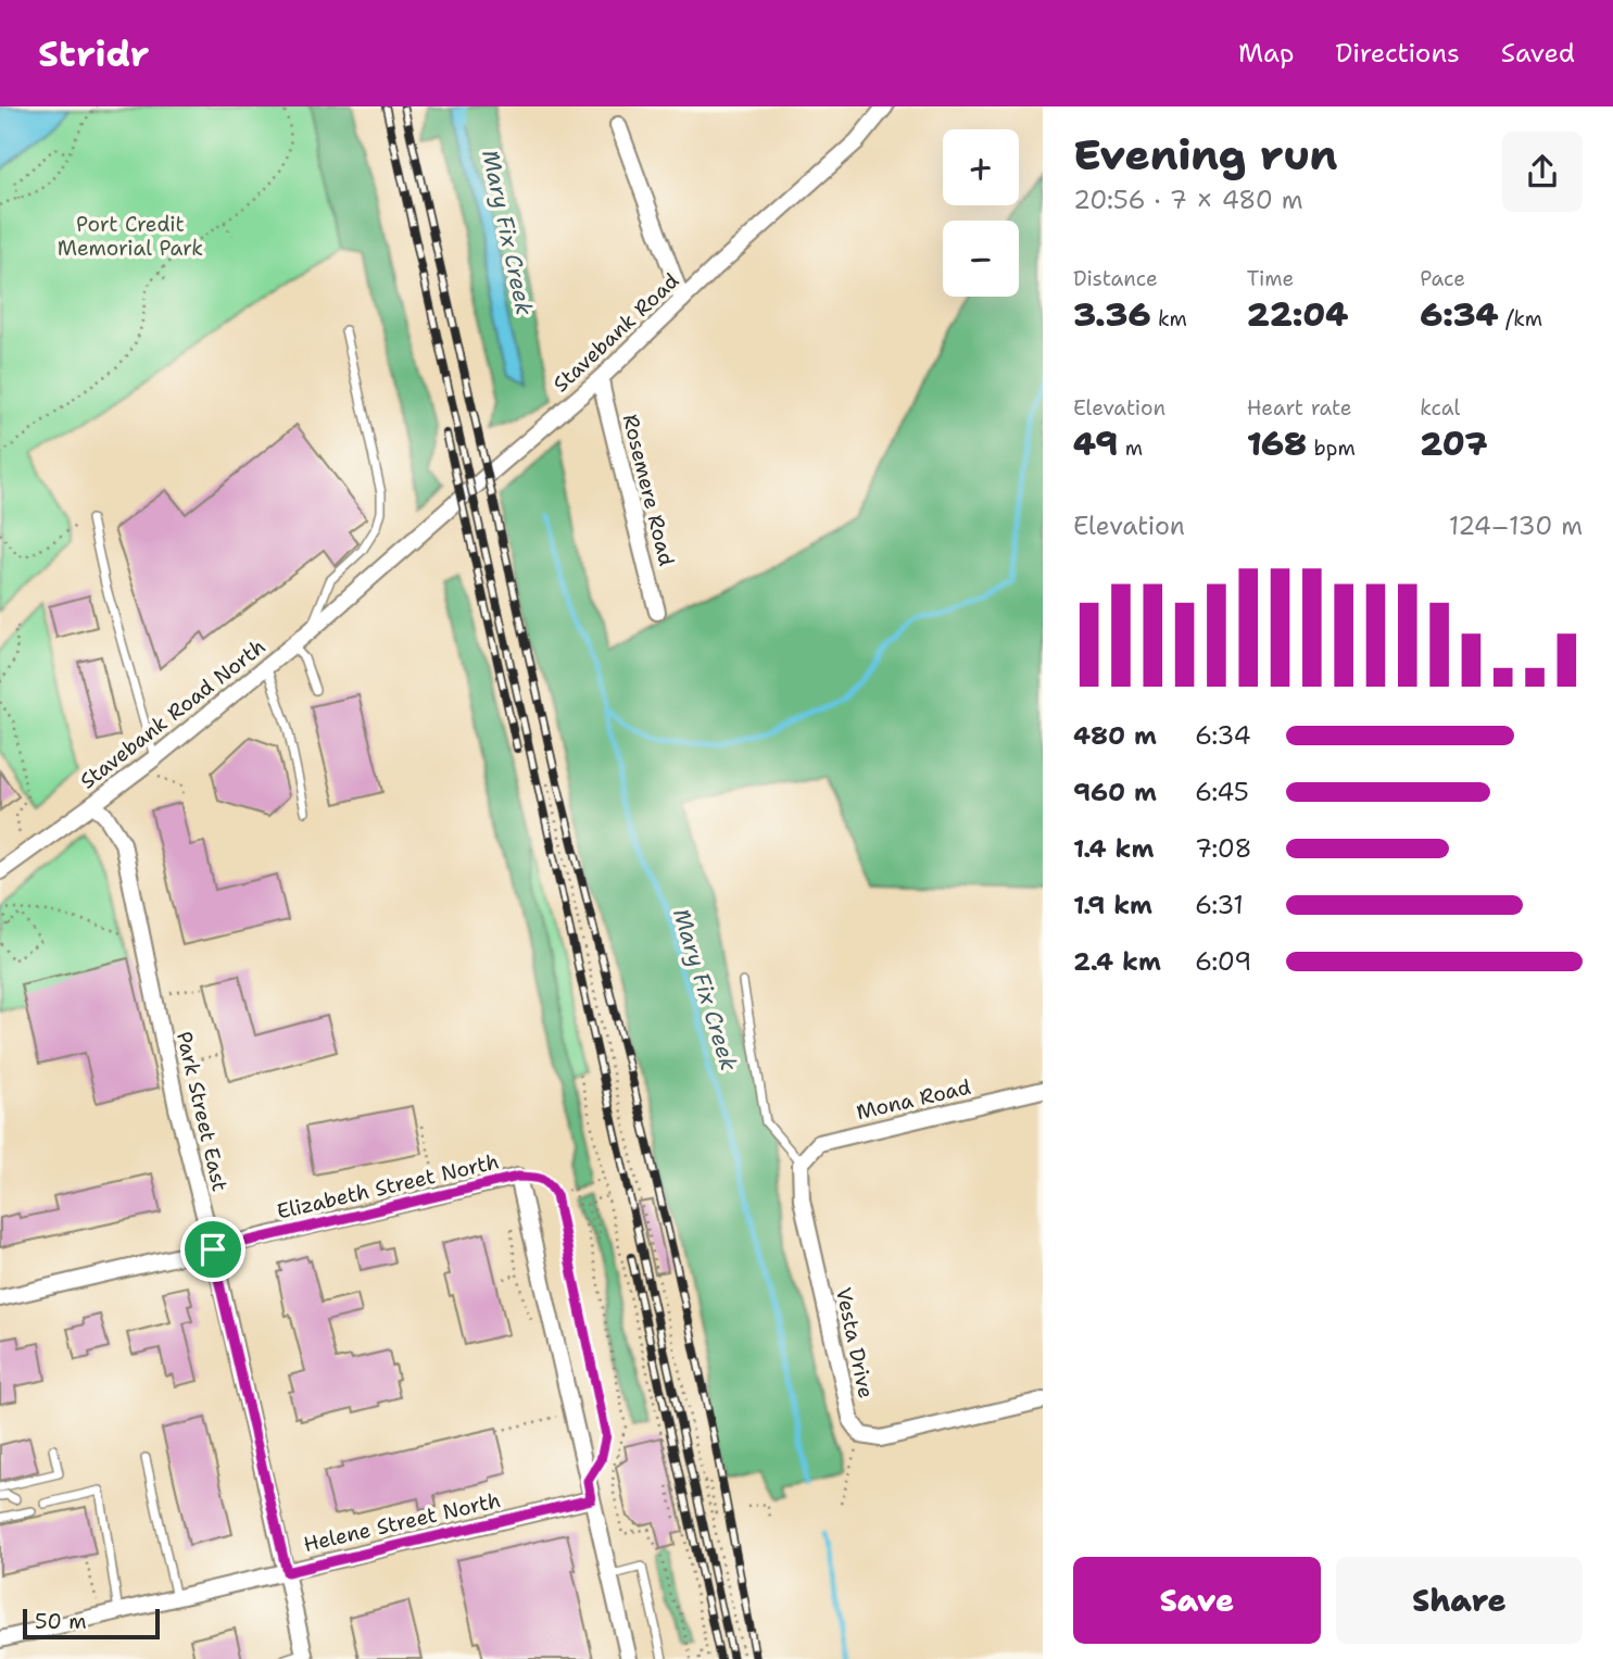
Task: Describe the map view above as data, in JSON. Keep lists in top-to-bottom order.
{
  "streets": {
    "street": [
      "Stavebank Road",
      "Rosemere Road",
      "Stavebank Road North",
      "Mona Road",
      "Park Street East",
      "Elizabeth Street North",
      "Vesta Drive",
      "Helene Street North"
    ]
  },
  "crossings": [
    ["Stavebank Road", "Rosemere Road"],
    ["Stavebank Road", "Stavebank Road North"],
    ["Stavebank Road North", "Park Street East"],
    ["Mona Road", "Vesta Drive"],
    ["Park Street East", "Elizabeth Street North"],
    ["Park Street East", "Helene Street North"]
  ],
  "water": ["Mary Fix Creek"],
  "parks": ["Port Credit Memorial Park"],
  "scale_bar": "50 m",
  "page": {
    "header": "Stridr",
    "nav": ["Map", "Directions", "Saved"],
    "heading": ["Evening run", "20:56 · 7 × 480 m"],
    "map_buttons": ["+", "−"],
    "stats": [
      ["Distance", "3.36 km"],
      ["Time", "22:04"],
      ["Pace", "6:34 /km"],
      ["Elevation", "49 m"],
      ["Heart rate", "168 bpm"],
      ["kcal", "207"]
    ],
    "chart": ["Elevation", "124–130 m"],
    "list": [
      {
        "name": "480 m",
        "note": "6:34"
      },
      {
        "name": "960 m",
        "note": "6:45"
      },
      {
        "name": "1.4 km",
        "note": "7:08"
      },
      {
        "name": "1.9 km",
        "note": "6:31"
      },
      {
        "name": "2.4 km",
        "note": "6:09"
      }
    ],
    "buttons": ["Save", "Share"],
    "scale": "50 m"
  }
}
